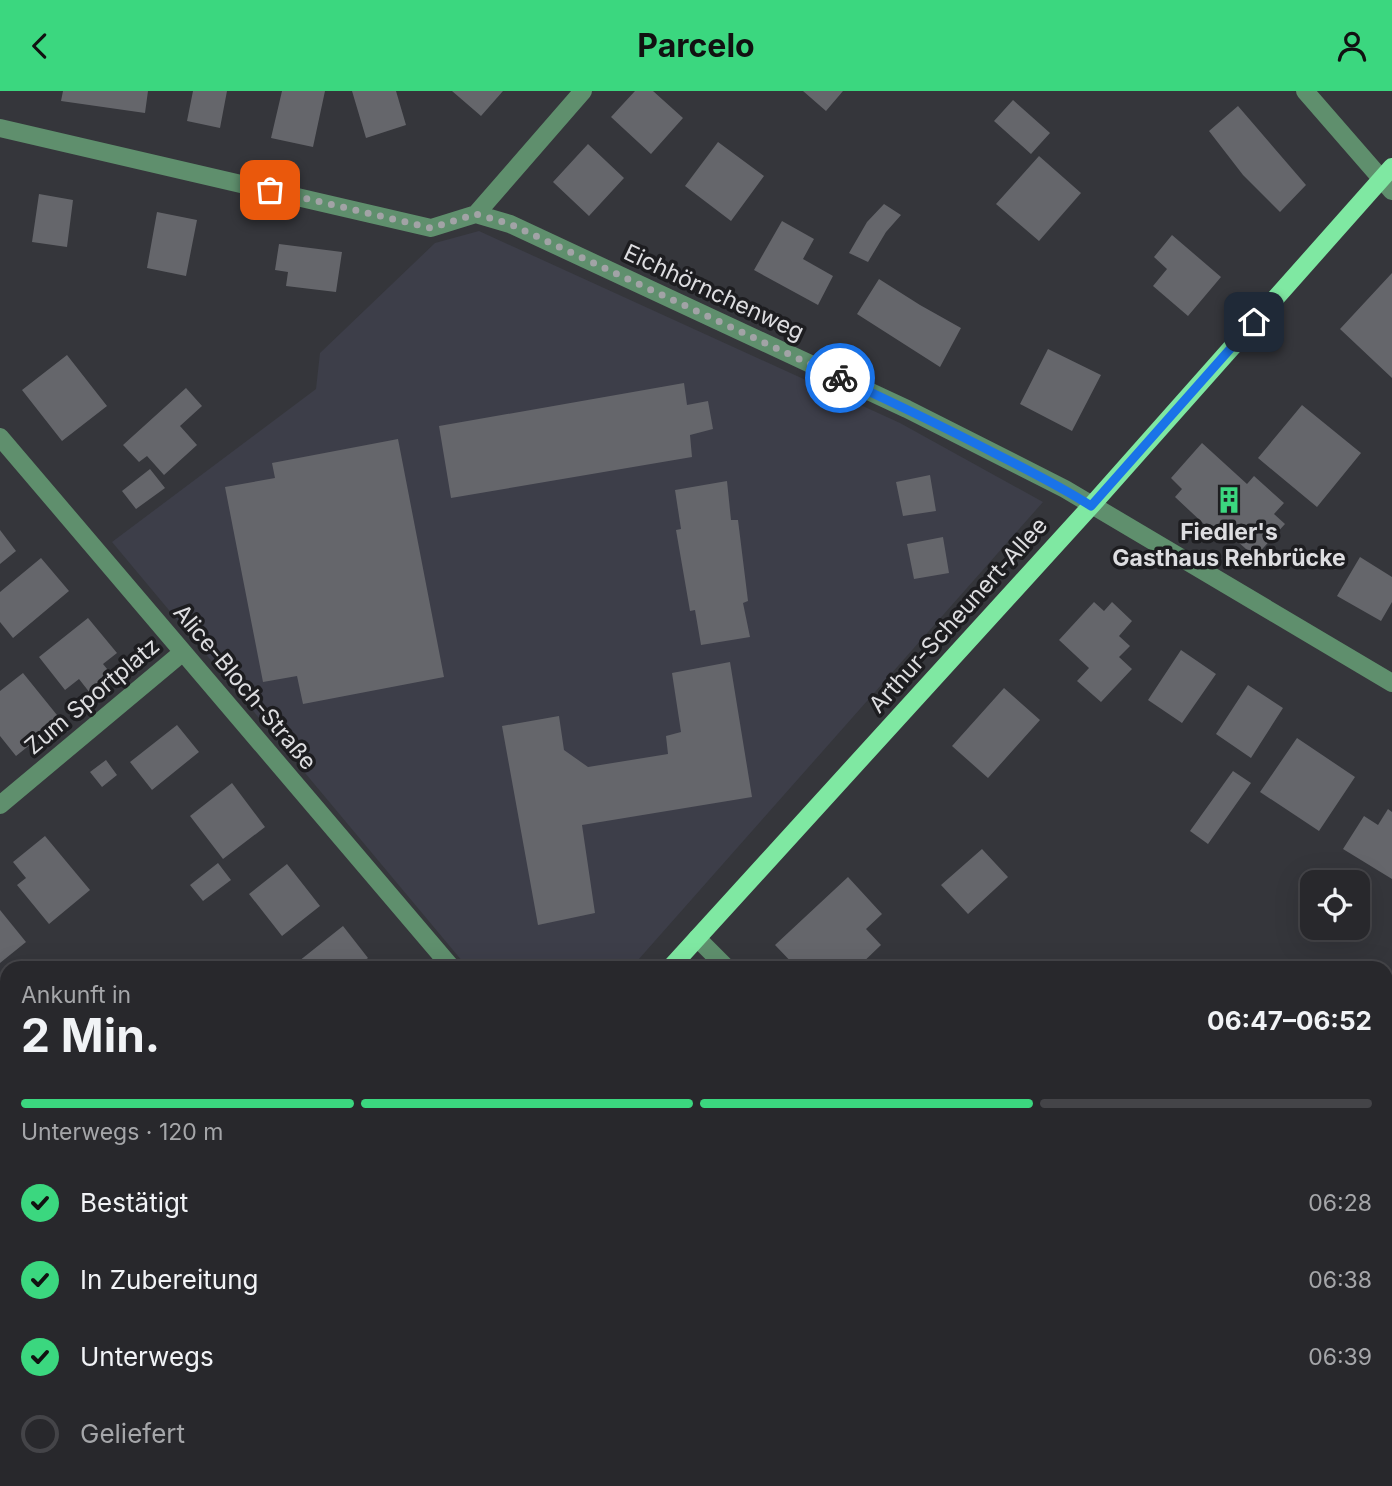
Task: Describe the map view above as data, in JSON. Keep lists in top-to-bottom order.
{
  "streets": {
    "main road": ["Arthur-Scheunert-Allee"],
    "street": ["Eichhörnchenweg", "Alice-Bloch-Straße", "Zum Sportplatz"]
  },
  "crossings": [
    ["Eichhörnchenweg", "Arthur-Scheunert-Allee"],
    ["Alice-Bloch-Straße", "Zum Sportplatz"]
  ],
  "places": {
    "building": ["Fiedler's Gasthaus Rehbrücke"]
  },
  "page": {
    "header": "Parcelo",
    "heading": ["2 Min.", "Ankunft in", "06:47–06:52"],
    "bar": "Unterwegs · 120 m",
    "list": [
      ["Bestätigt", "06:28"],
      ["In Zubereitung", "06:38"],
      ["Unterwegs", "06:39"],
      "Geliefert"
    ]
  }
}
